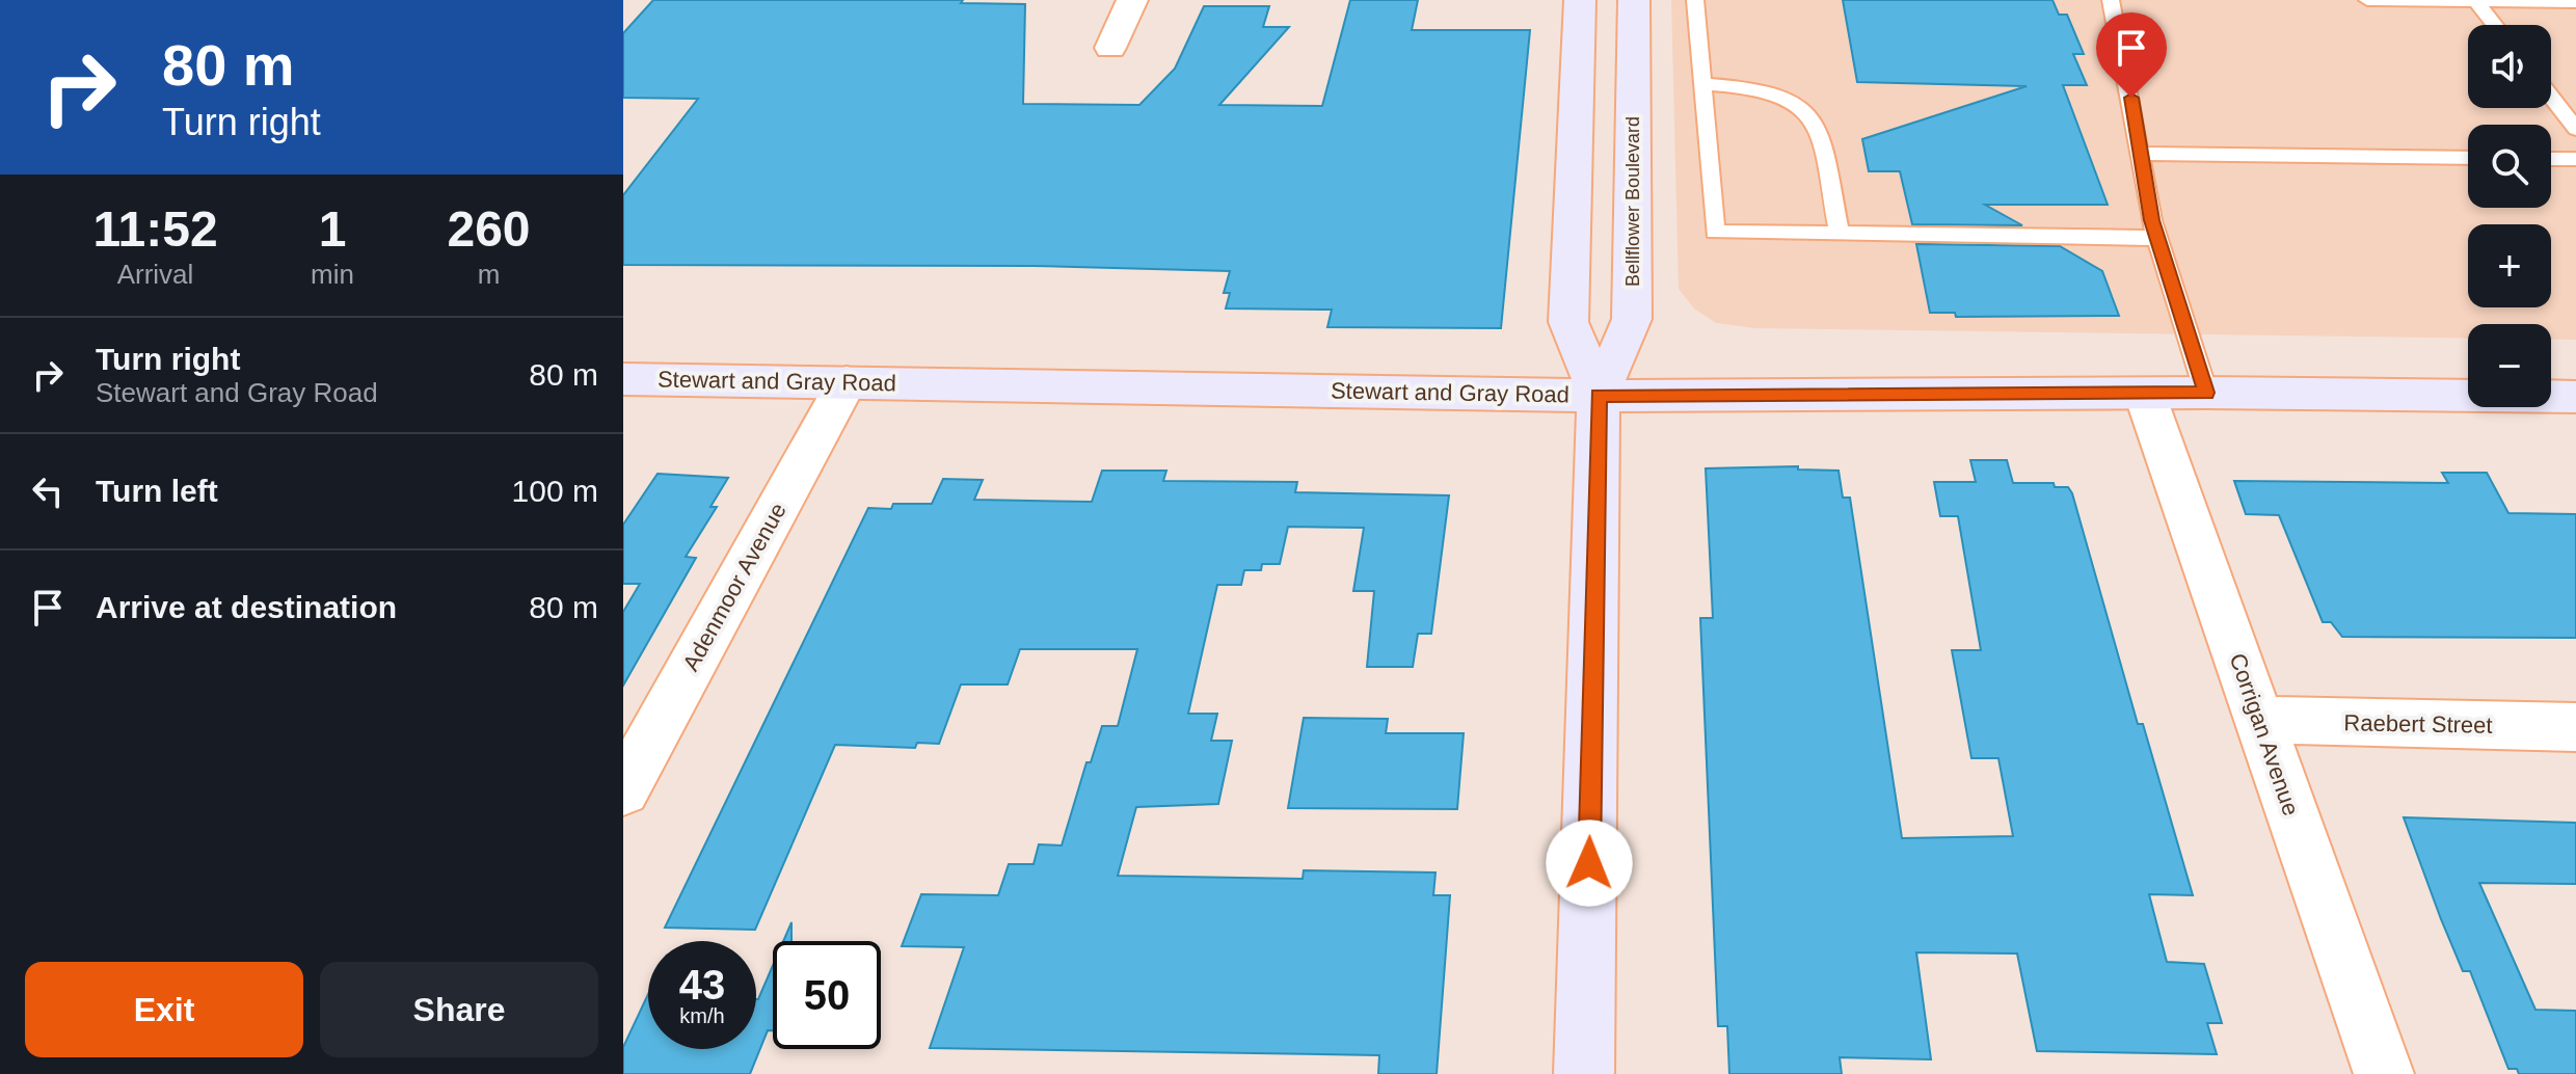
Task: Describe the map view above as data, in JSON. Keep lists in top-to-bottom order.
{
  "streets": {
    "main road": ["Bellflower Boulevard", "Stewart and Gray Road"],
    "street": ["Adenmoor Avenue", "Raebert Street", "Corrigan Avenue"]
  },
  "crossings": [
    ["Bellflower Boulevard", "Stewart and Gray Road"],
    ["Stewart and Gray Road", "Adenmoor Avenue"],
    ["Stewart and Gray Road", "Corrigan Avenue"],
    ["Raebert Street", "Corrigan Avenue"]
  ],
  "page": {
    "turn": ["80 m", "Turn right"],
    "map_buttons": ["+", "−"],
    "eta": [
      "11:52",
      "Arrival",
      "1",
      "min",
      "260",
      "m"
    ],
    "list": [
      {
        "name": "Turn right",
        "note": "Stewart and Gray Road",
        "value": "80 m"
      },
      {
        "name": "Turn left",
        "value": "100 m"
      },
      {
        "name": "Arrive at destination",
        "value": "80 m"
      }
    ],
    "speed": "43 km/h",
    "limit": "50",
    "buttons": ["Exit", "Share"]
  }
}
